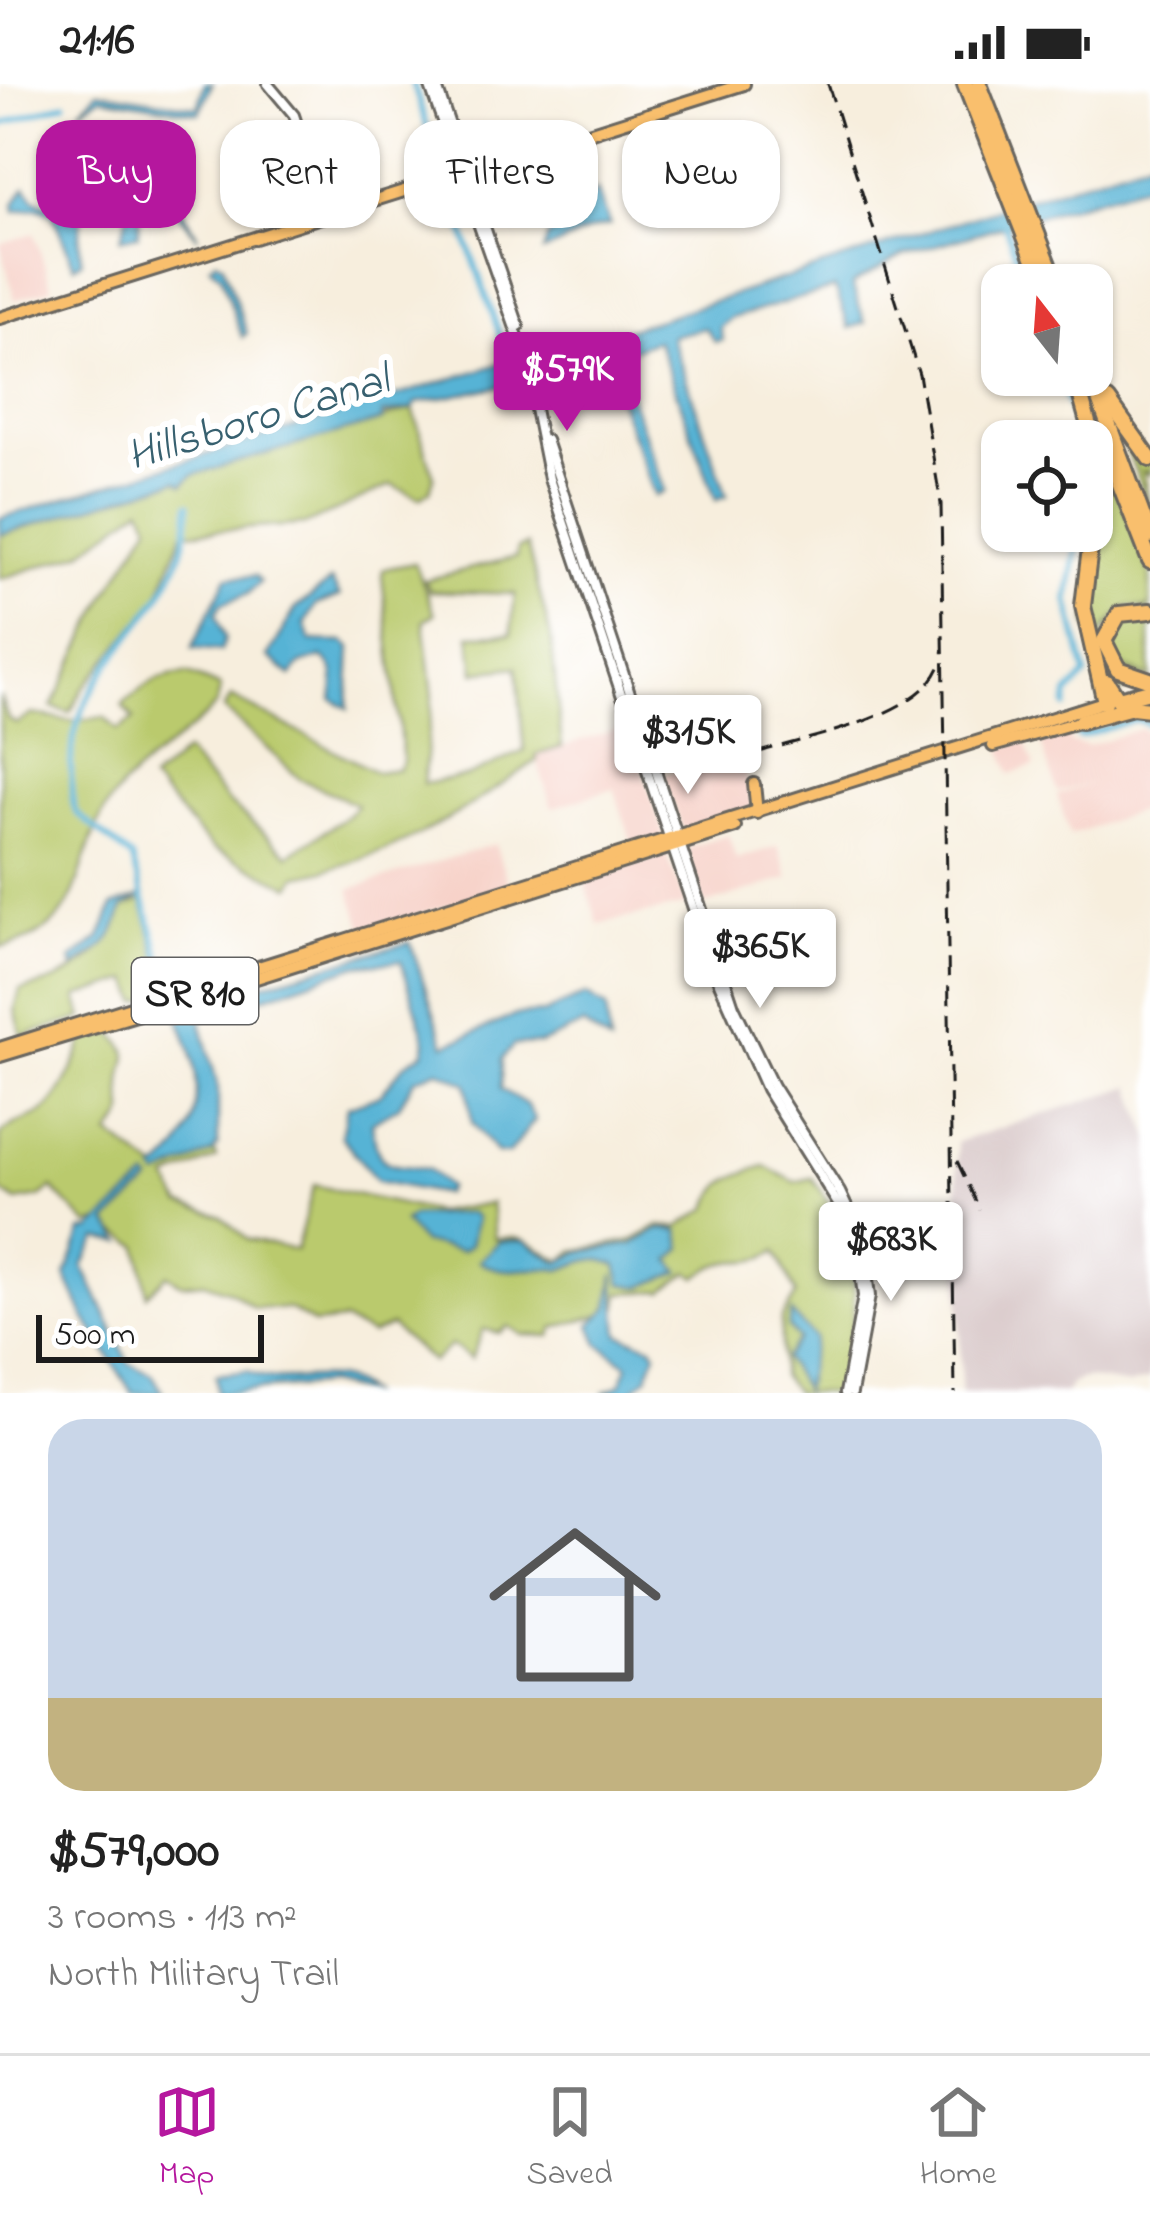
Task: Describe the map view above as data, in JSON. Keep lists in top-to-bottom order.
{
  "streets": {
    "main road": ["SR 810"]
  },
  "water": ["Hillsboro Canal"],
  "scale_bar": "500 m",
  "north": "top",
  "page": {
    "status": "21:16",
    "chip": [
      "Buy",
      "Rent",
      "Filters",
      "New"
    ],
    "price": [
      "$579K",
      "$315K",
      "$365K",
      "$683K"
    ],
    "scale": "500 m",
    "list": [
      {
        "name": "$579,000",
        "note": "3 rooms · 113 m² · North Military Trail"
      }
    ],
    "tabs": ["Map", "Saved", "Home"]
  }
}
